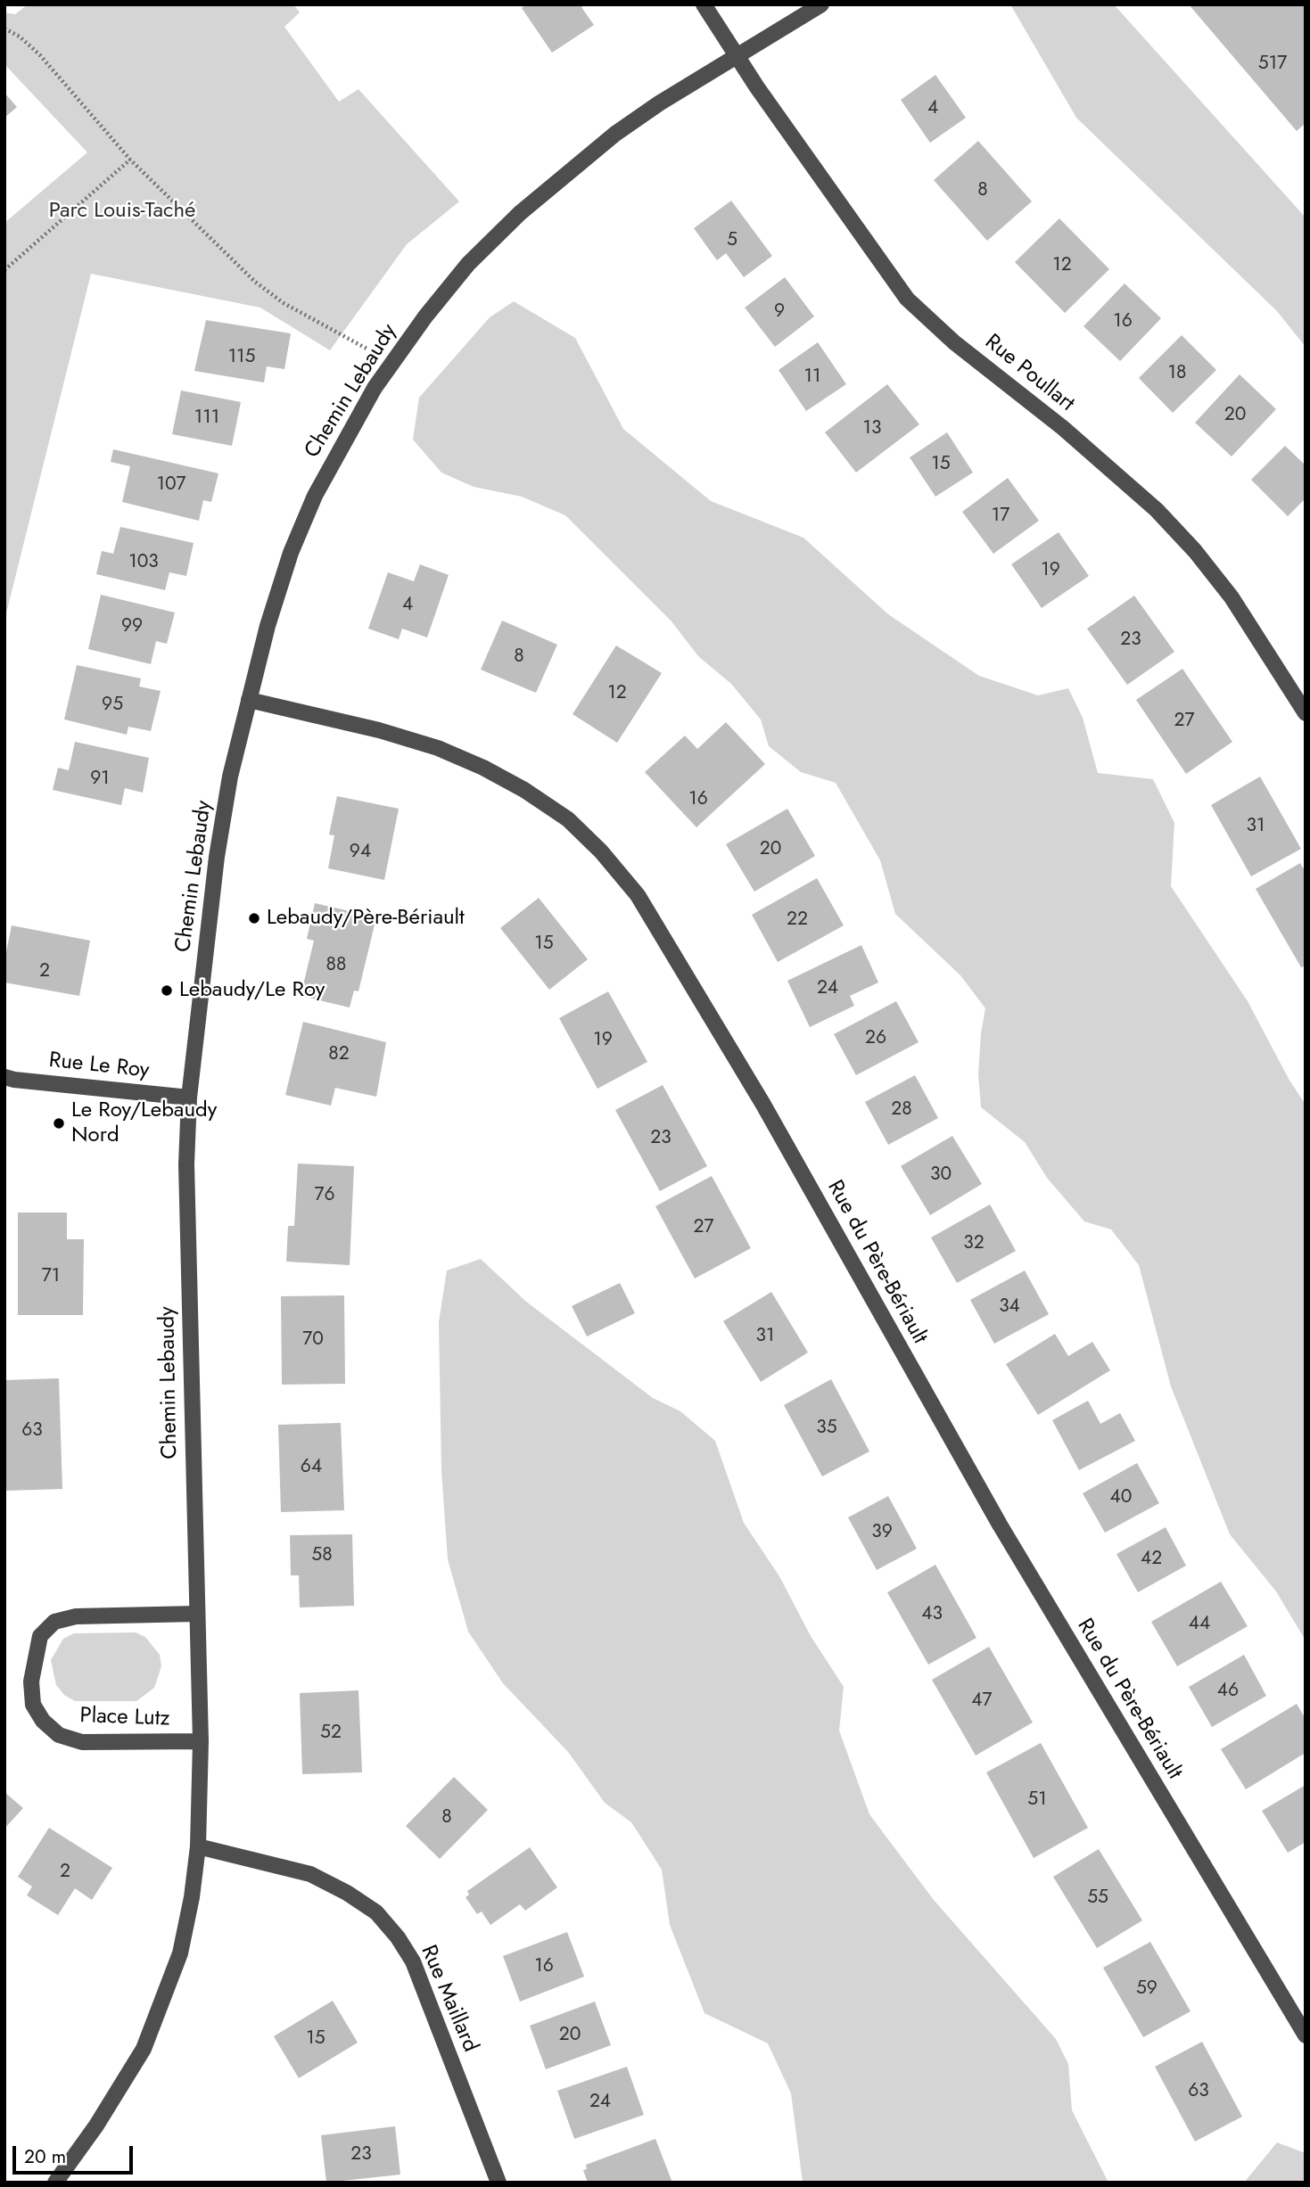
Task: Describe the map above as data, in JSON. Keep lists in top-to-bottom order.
{
  "streets": {
    "street": [
      "Rue Poullart",
      "Chemin Lebaudy",
      "Rue Le Roy",
      "Rue du Père-Bériault",
      "Place Lutz",
      "Rue Maillard"
    ]
  },
  "crossings": [
    ["Rue Poullart", "Chemin Lebaudy"],
    ["Chemin Lebaudy", "Rue Le Roy"],
    ["Chemin Lebaudy", "Rue du Père-Bériault"],
    ["Chemin Lebaudy", "Place Lutz"],
    ["Chemin Lebaudy", "Rue Maillard"]
  ],
  "parks": ["Parc Louis-Taché"],
  "places": ["Lebaudy/Père-Bériault", "Lebaudy/Le Roy", "Le Roy/Lebaudy Nord"],
  "house_numbers": [
    "517",
    "4",
    "8",
    "5",
    "12",
    "9",
    "16",
    "115",
    "18",
    "11",
    "20",
    "111",
    "13",
    "15",
    "107",
    "17",
    "103",
    "19",
    "4",
    "99",
    "23",
    "8",
    "12",
    "95",
    "27",
    "91",
    "16",
    "31",
    "20",
    "94",
    "22",
    "15",
    "88",
    "2",
    "24",
    "26",
    "19",
    "82",
    "28",
    "23",
    "30",
    "76",
    "27",
    "32",
    "71",
    "34",
    "31",
    "70",
    "35",
    "63",
    "64",
    "40",
    "39",
    "58",
    "42",
    "43",
    "44",
    "46",
    "47",
    "52",
    "51",
    "8",
    "2",
    "55",
    "16",
    "59",
    "20",
    "15",
    "63",
    "24",
    "23"
  ],
  "scale_bar": "20 m"
}
